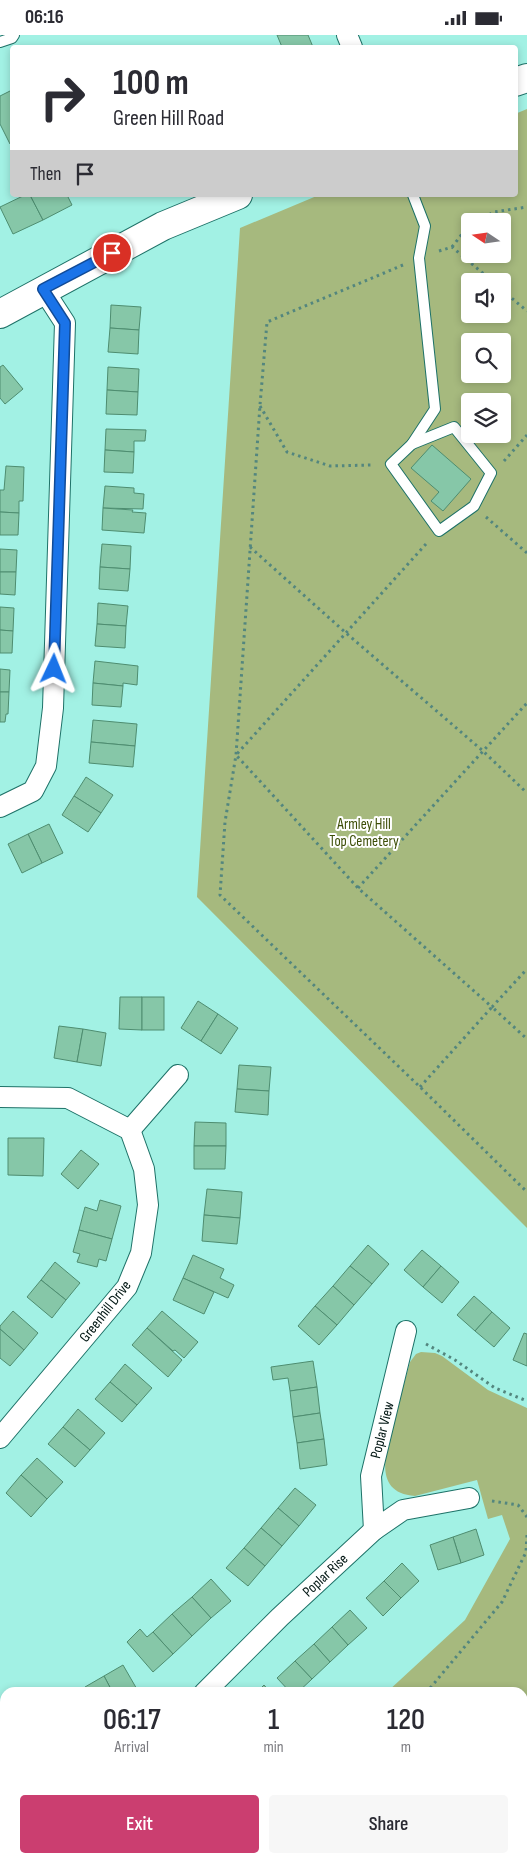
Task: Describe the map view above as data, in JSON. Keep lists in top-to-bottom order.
{
  "streets": {
    "street": ["Greenhill Drive", "Poplar View", "Poplar Rise"]
  },
  "crossings": [
    ["Poplar View", "Poplar Rise"]
  ],
  "parks": ["Armley Hill Top Cemetery"],
  "north": "left",
  "page": {
    "status": "06:16",
    "turn": ["100 m", "Green Hill Road"],
    "then": "Then",
    "eta": [
      "06:17",
      "Arrival",
      "1",
      "min",
      "120",
      "m"
    ],
    "buttons": ["Exit", "Share"]
  }
}
